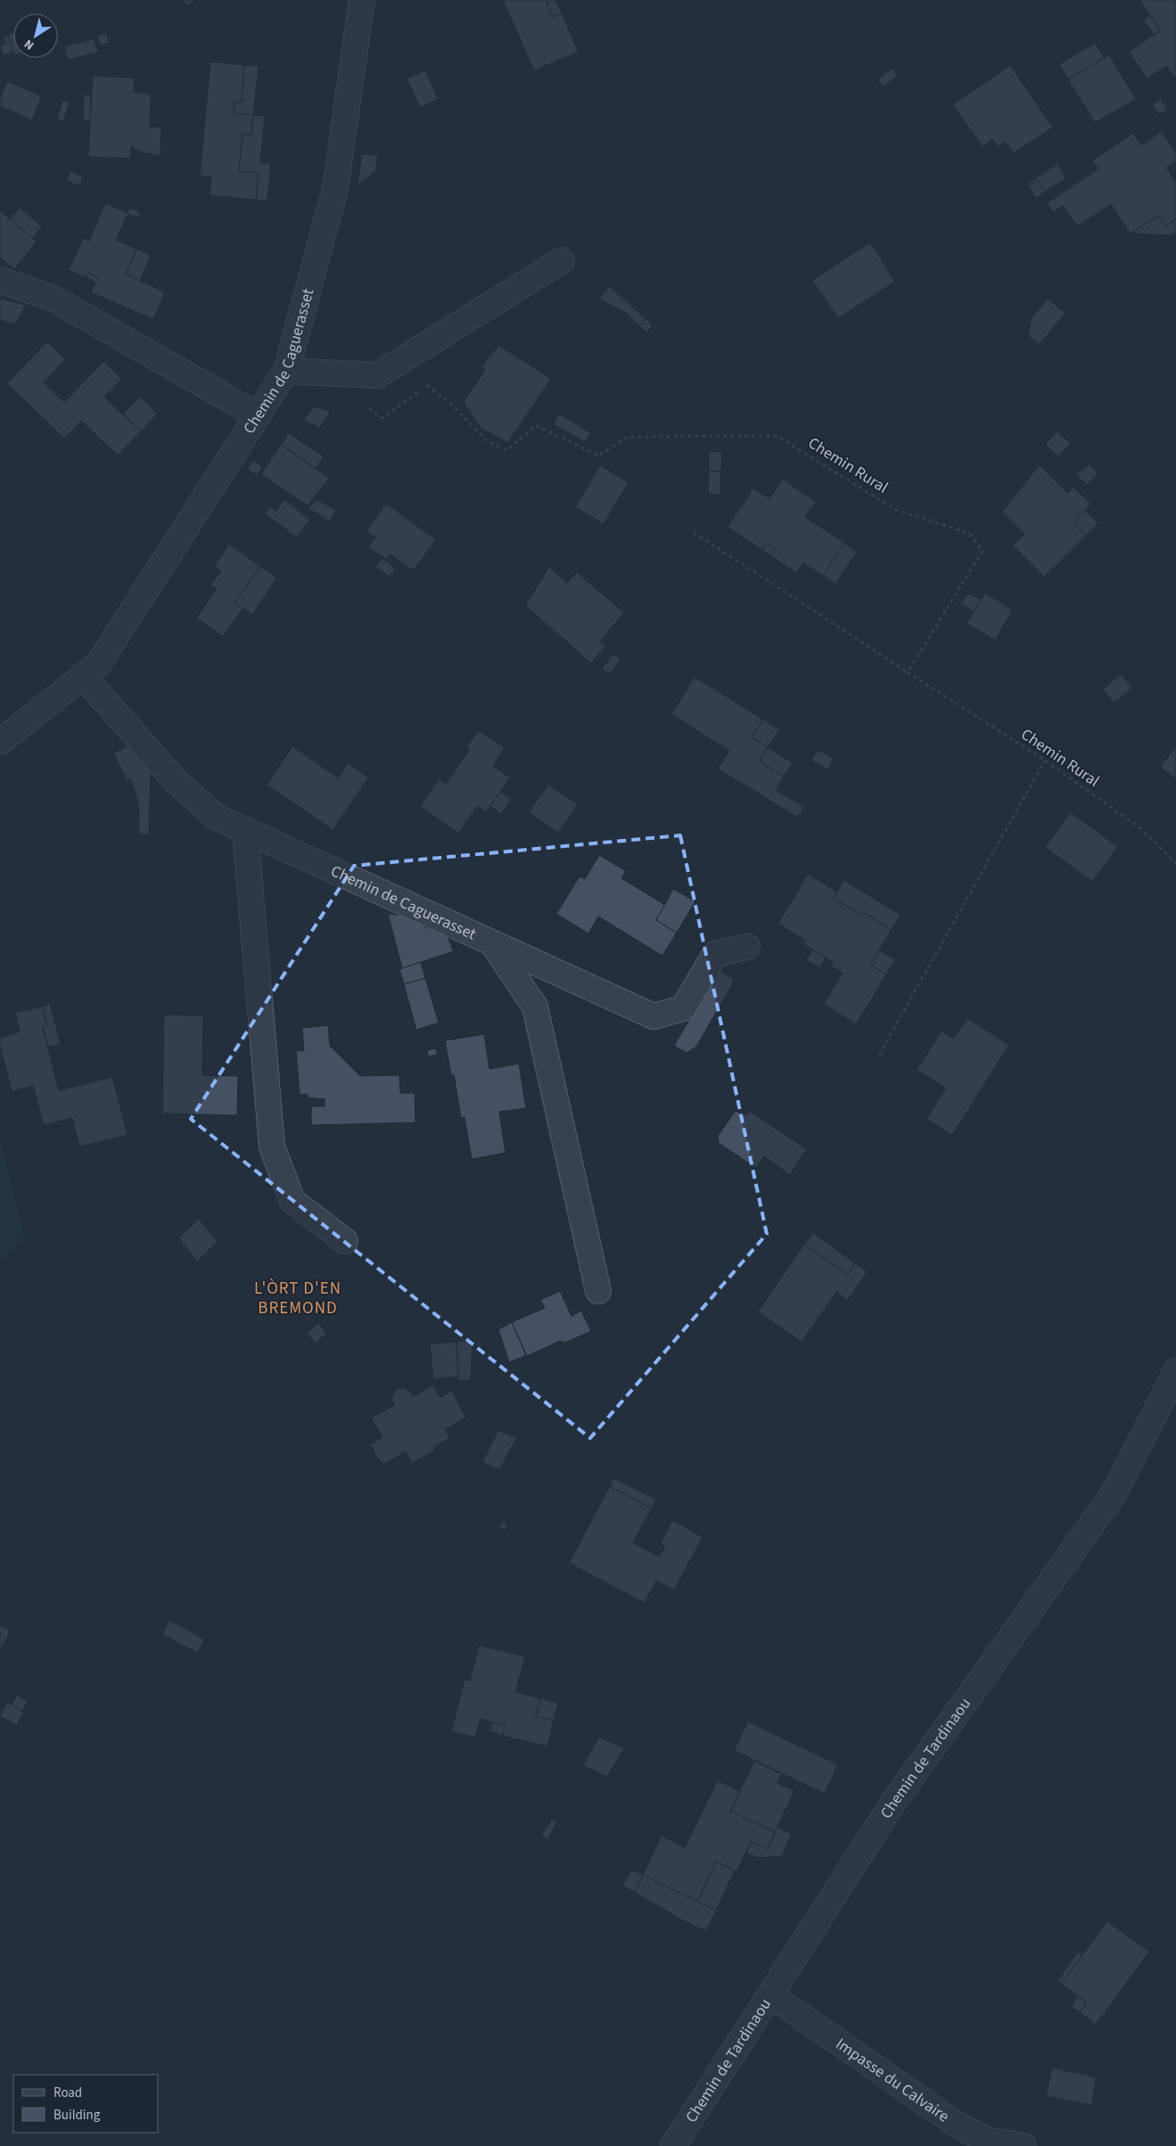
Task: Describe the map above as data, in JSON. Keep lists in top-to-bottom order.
{
  "streets": {
    "street": ["Chemin de Caguerasset", "Chemin de Tardinaou", "Impasse du Calvaire"],
    "path": ["Chemin Rural"]
  },
  "crossings": [
    ["Chemin de Tardinaou", "Impasse du Calvaire"]
  ],
  "districts": ["L'ÒRT D'EN BREMOND"],
  "legend": ["Road", "Building"],
  "north": "bottom left"
}
